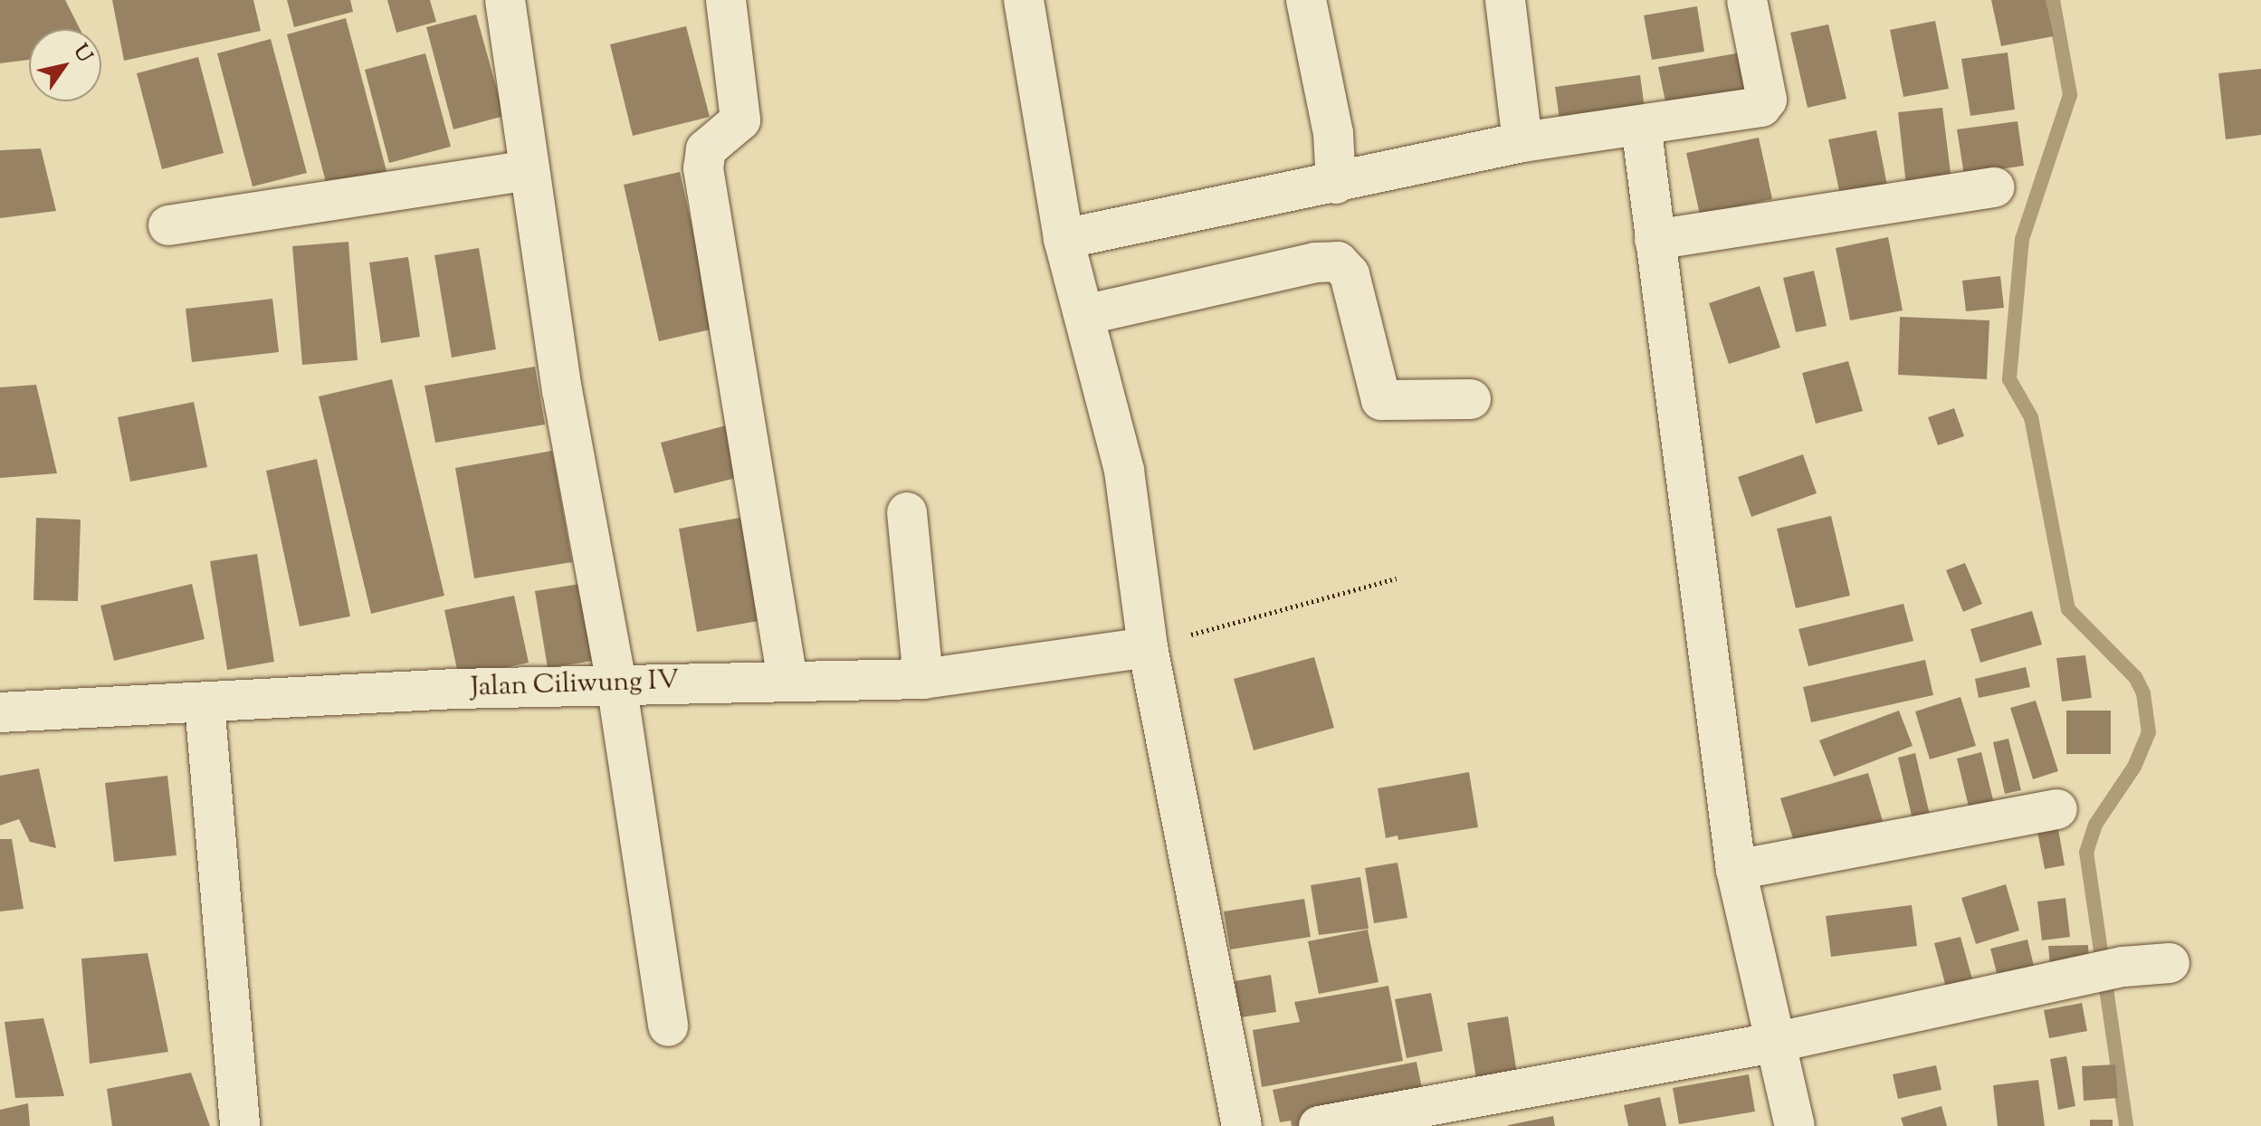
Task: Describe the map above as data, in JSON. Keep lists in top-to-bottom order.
{
  "streets": {
    "street": ["Jalan Ciliwung IV"]
  },
  "north": "top right"
}
